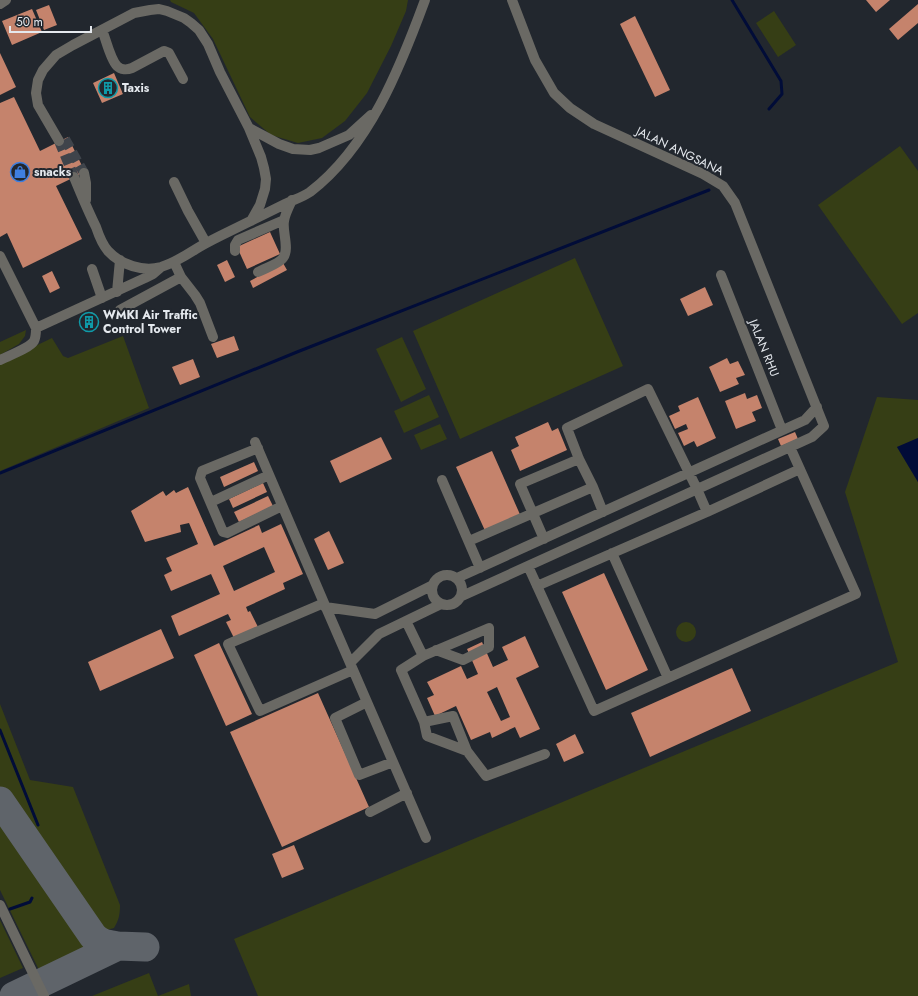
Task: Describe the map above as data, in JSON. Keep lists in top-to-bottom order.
{
  "streets": {
    "street": ["JALAN ANGSANA", "JALAN RHU"]
  },
  "places": {
    "building": ["Taxis", "WMKI Air Traffic Control Tower"],
    "shop": ["snacks"]
  },
  "scale_bar": "50 m"
}
